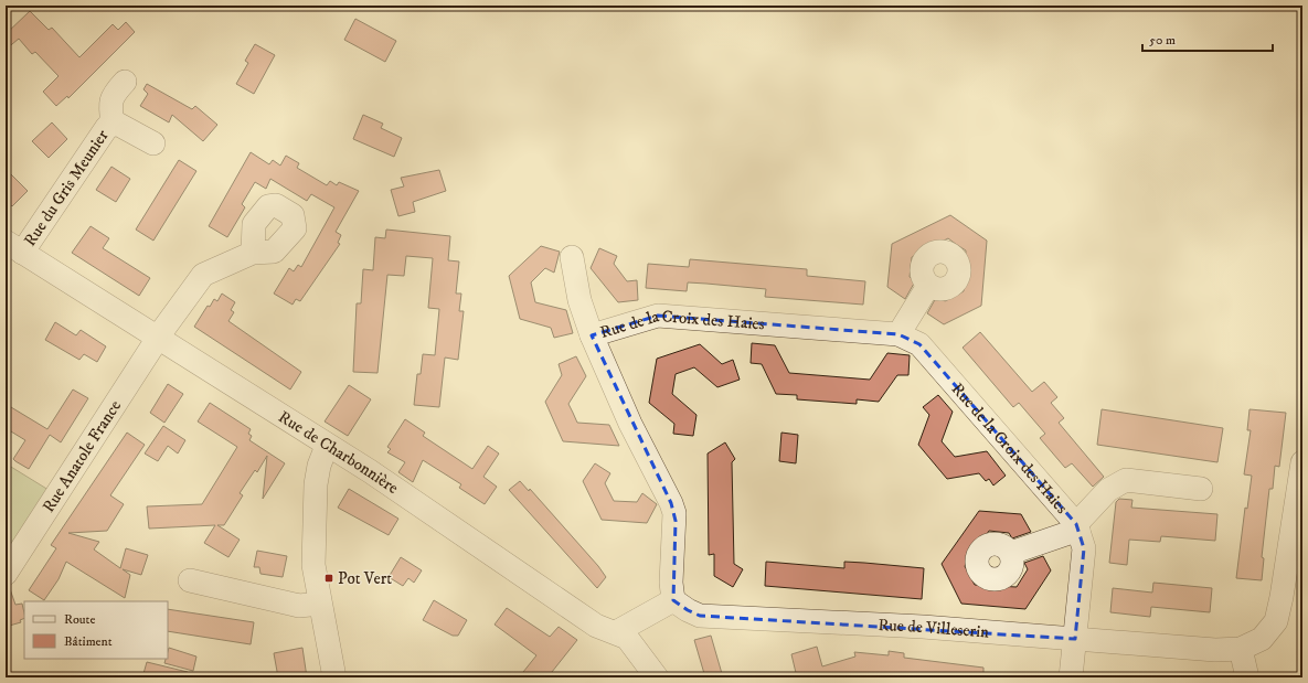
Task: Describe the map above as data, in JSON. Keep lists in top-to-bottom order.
{
  "streets": {
    "street": [
      "Rue du Gris Meunier",
      "Rue de la Croix des Haies",
      "Rue de Charbonnière",
      "Rue Anatole France",
      "Rue de Villeserin"
    ]
  },
  "crossings": [
    ["Rue du Gris Meunier", "Rue de Charbonnière"],
    ["Rue de la Croix des Haies", "Rue de Villeserin"],
    ["Rue de Charbonnière", "Rue Anatole France"]
  ],
  "places": {
    "transit": ["Pot Vert"]
  },
  "legend": ["Route", "Bâtiment"],
  "scale_bar": "50 m"
}
